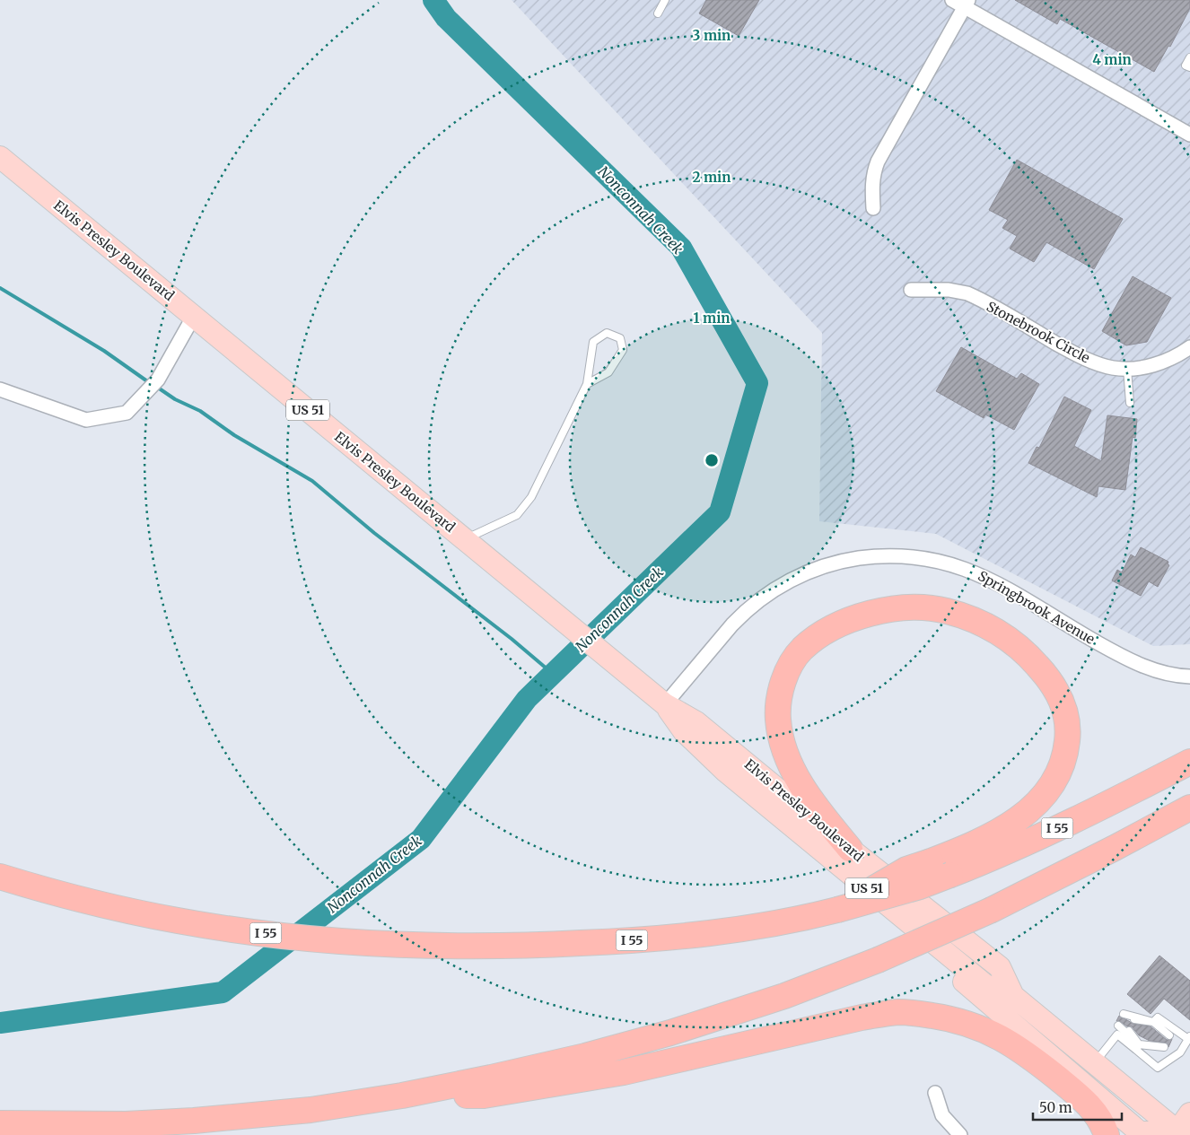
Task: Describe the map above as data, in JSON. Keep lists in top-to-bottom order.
{
  "streets": {
    "highway": ["I 55"],
    "main road": ["Elvis Presley Boulevard", "US 51"],
    "street": ["Stonebrook Circle", "Springbrook Avenue"]
  },
  "crossings": [
    ["Elvis Presley Boulevard", "Springbrook Avenue"]
  ],
  "water": ["Nonconnah Creek"],
  "scale_bar": "50 m",
  "rings": [
    "3 min",
    "4 min",
    "2 min",
    "1 min"
  ]
}
